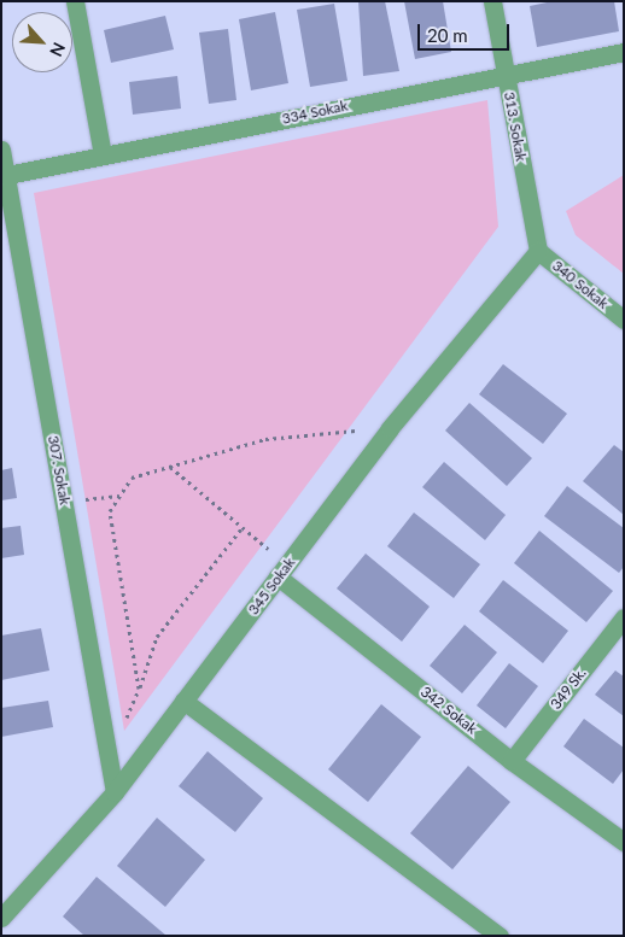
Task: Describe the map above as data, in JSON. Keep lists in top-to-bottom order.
{
  "streets": {
    "street": [
      "334 Sokak",
      "313. Sokak",
      "340 Sokak",
      "307. Sokak",
      "345 Sokak",
      "349 Sk.",
      "342 Sokak"
    ]
  },
  "crossings": [
    ["334 Sokak", "313. Sokak"],
    ["334 Sokak", "307. Sokak"],
    ["313. Sokak", "340 Sokak"],
    ["313. Sokak", "345 Sokak"],
    ["340 Sokak", "345 Sokak"],
    ["307. Sokak", "345 Sokak"],
    ["345 Sokak", "342 Sokak"],
    ["349 Sk.", "342 Sokak"]
  ],
  "scale_bar": "20 m",
  "north": "bottom right"
}
